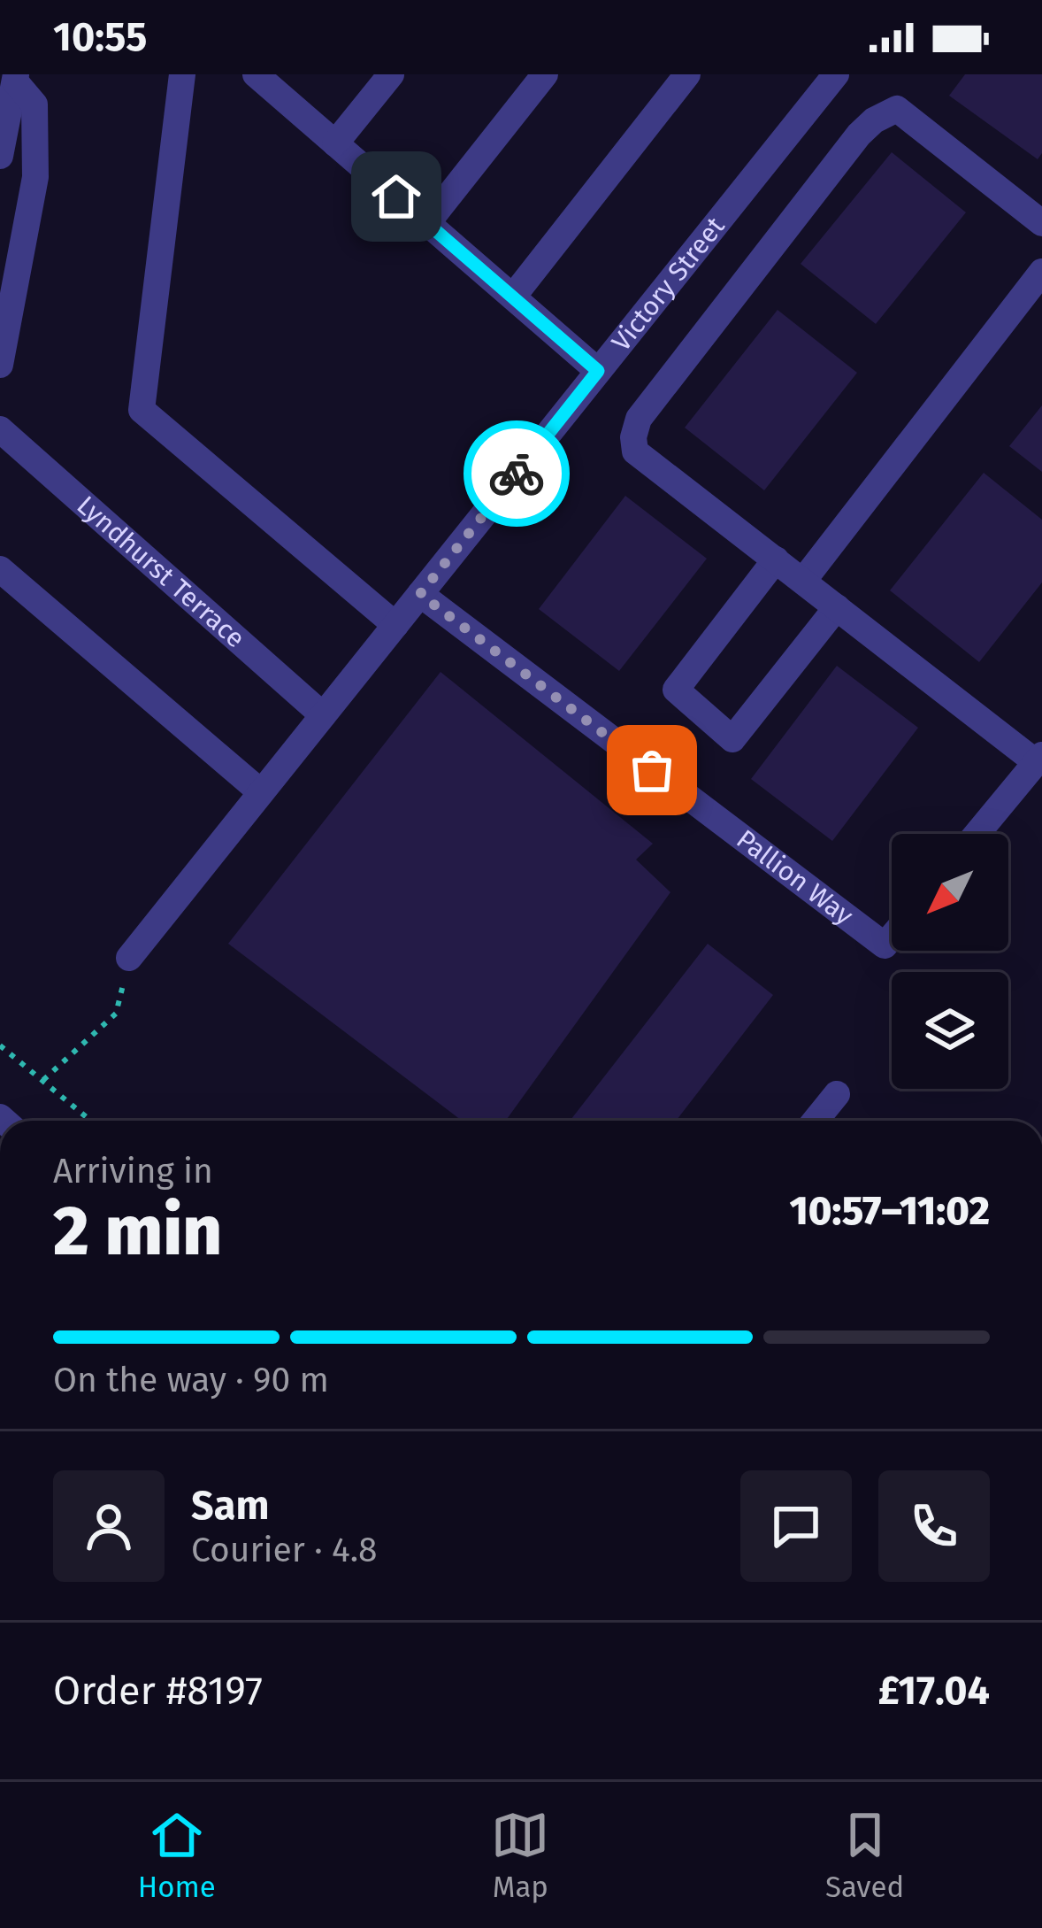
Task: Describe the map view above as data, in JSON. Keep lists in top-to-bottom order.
{
  "streets": {
    "street": ["Victory Street", "Lyndhurst Terrace", "Pallion Way"]
  },
  "crossings": [
    ["Victory Street", "Lyndhurst Terrace"],
    ["Victory Street", "Pallion Way"]
  ],
  "north": "bottom left",
  "page": {
    "status": "10:55",
    "heading": ["2 min", "Arriving in", "10:57–11:02"],
    "panel": [
      "Sam",
      "Courier · 4.8",
      "Order #8197",
      "£17.04"
    ],
    "bar": "On the way · 90 m",
    "tabs": ["Home", "Map", "Saved"]
  }
}
